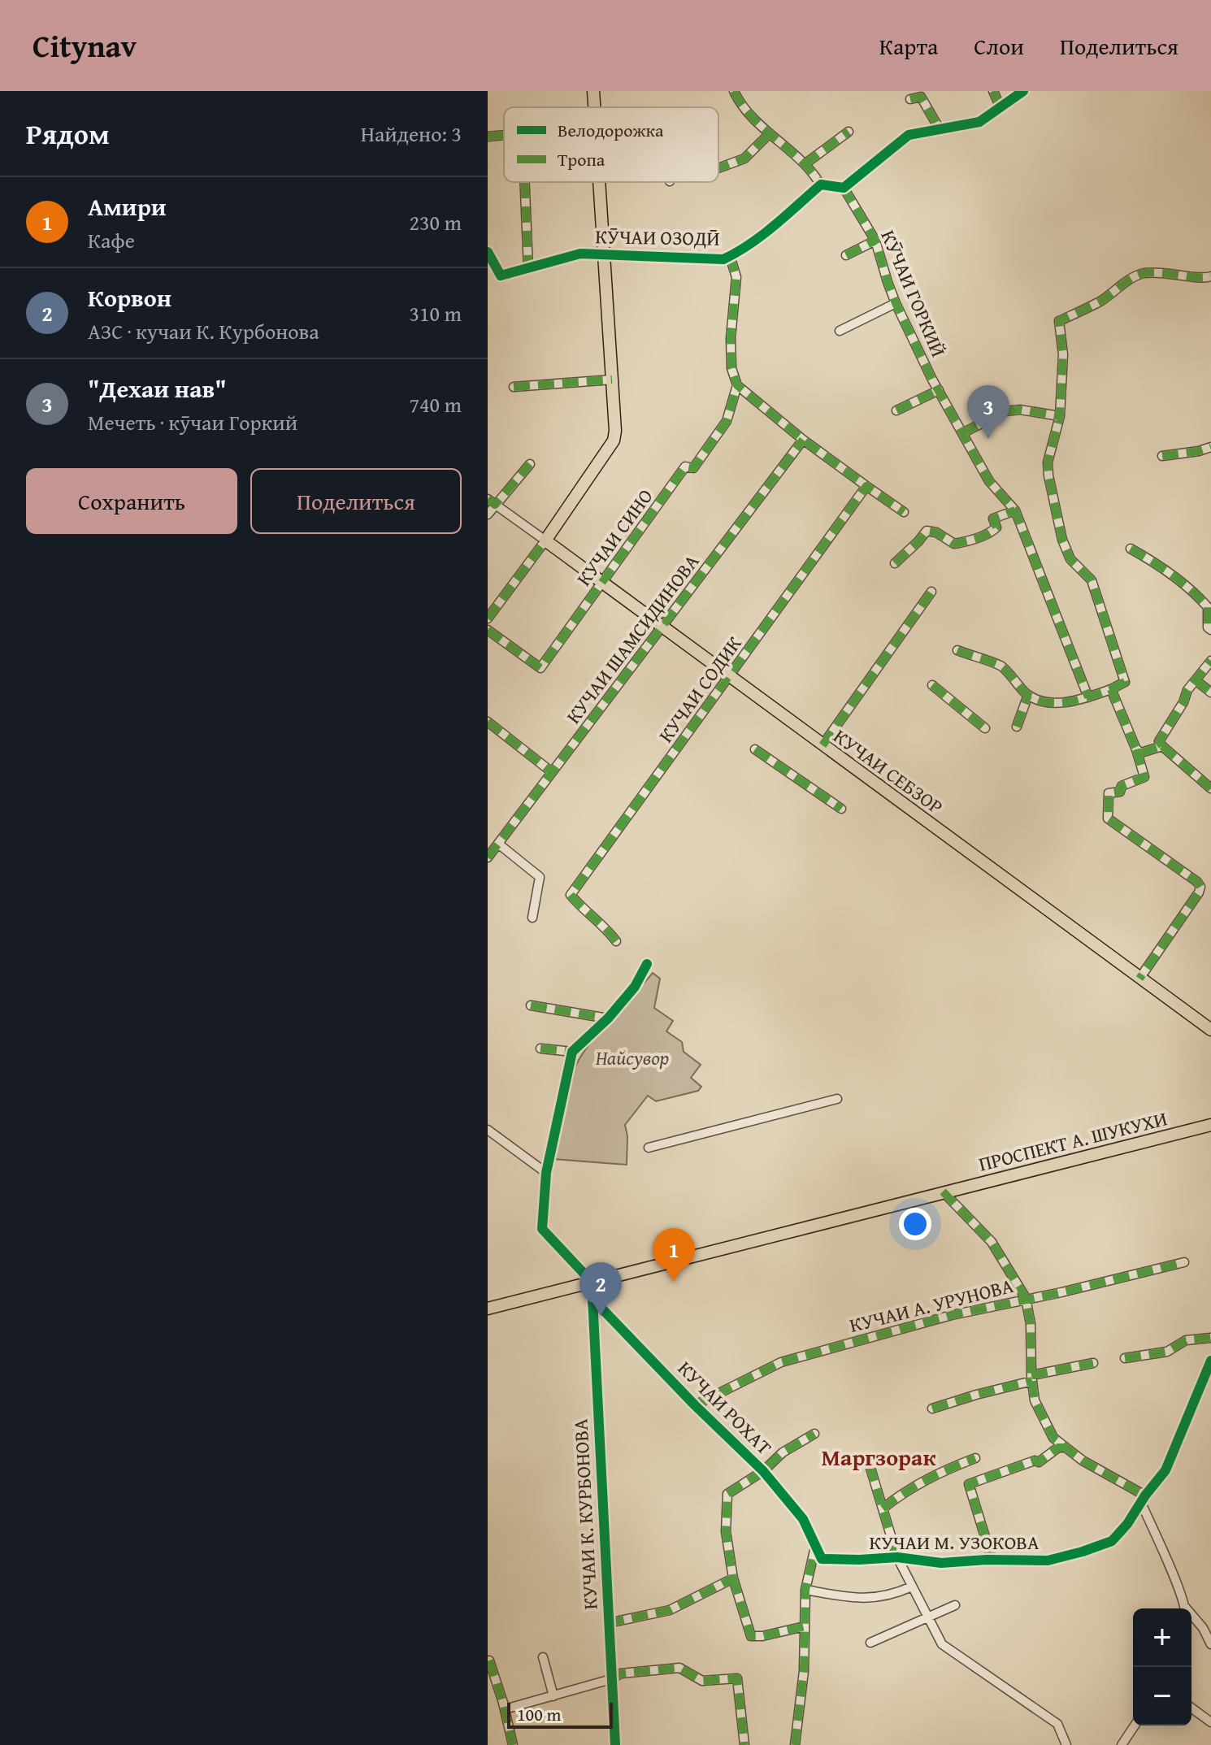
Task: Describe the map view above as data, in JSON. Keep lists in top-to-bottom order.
{
  "streets": {
    "main road": ["КУЧАИ СЕБЗОР", "ПРОСПЕКТ А. ШУКУХИ"],
    "street": [
      "КӮЧАИ ОЗОДӢ",
      "КӮЧАИ ГОРКИЙ",
      "КУЧАИ СИНО",
      "КУЧАИ ШАМСИДИНОВА",
      "КУЧАИ СОДИК",
      "КУЧАИ А. УРУНОВА",
      "КУЧАИ РОХАТ",
      "КУЧАИ К. КУРБОНОВА",
      "КУЧАИ М. УЗОКОВА"
    ]
  },
  "crossings": [
    ["КУЧАИ СИНО", "КУЧАИ СЕБЗОР"],
    ["КУЧАИ ШАМСИДИНОВА", "КУЧАИ СЕБЗОР"],
    ["КУЧАИ СОДИК", "КУЧАИ СЕБЗОР"],
    ["ПРОСПЕКТ А. ШУКУХИ", "КУЧАИ К. КУРБОНОВА"],
    ["КУЧАИ А. УРУНОВА", "КУЧАИ РОХАТ"],
    ["КУЧАИ РОХАТ", "КУЧАИ К. КУРБОНОВА"],
    ["КУЧАИ РОХАТ", "КУЧАИ М. УЗОКОВА"]
  ],
  "districts": ["Маргзорак"],
  "parks": ["Найсувор"],
  "legend": ["Велодорожка", "Тропа"],
  "scale_bar": "100 m",
  "page": {
    "header": "Citynav",
    "nav": ["Карта", "Слои", "Поделиться"],
    "heading": ["Рядом", "Найдено: 3"],
    "list": [
      {
        "mark": "1",
        "name": "Амири",
        "note": "Кафе",
        "value": "230 m"
      },
      {
        "mark": "2",
        "name": "Корвон",
        "note": "АЗС · кучаи К. Курбонова",
        "value": "310 m"
      },
      {
        "mark": "3",
        "name": "\"Дехаи нав\"",
        "note": "Мечеть · кӯчаи Горкий",
        "value": "740 m"
      }
    ],
    "pins": ["3", "1", "2"],
    "buttons": ["Сохранить", "Поделиться"],
    "map_buttons": ["+", "−"],
    "scale": "100 m"
  }
}
